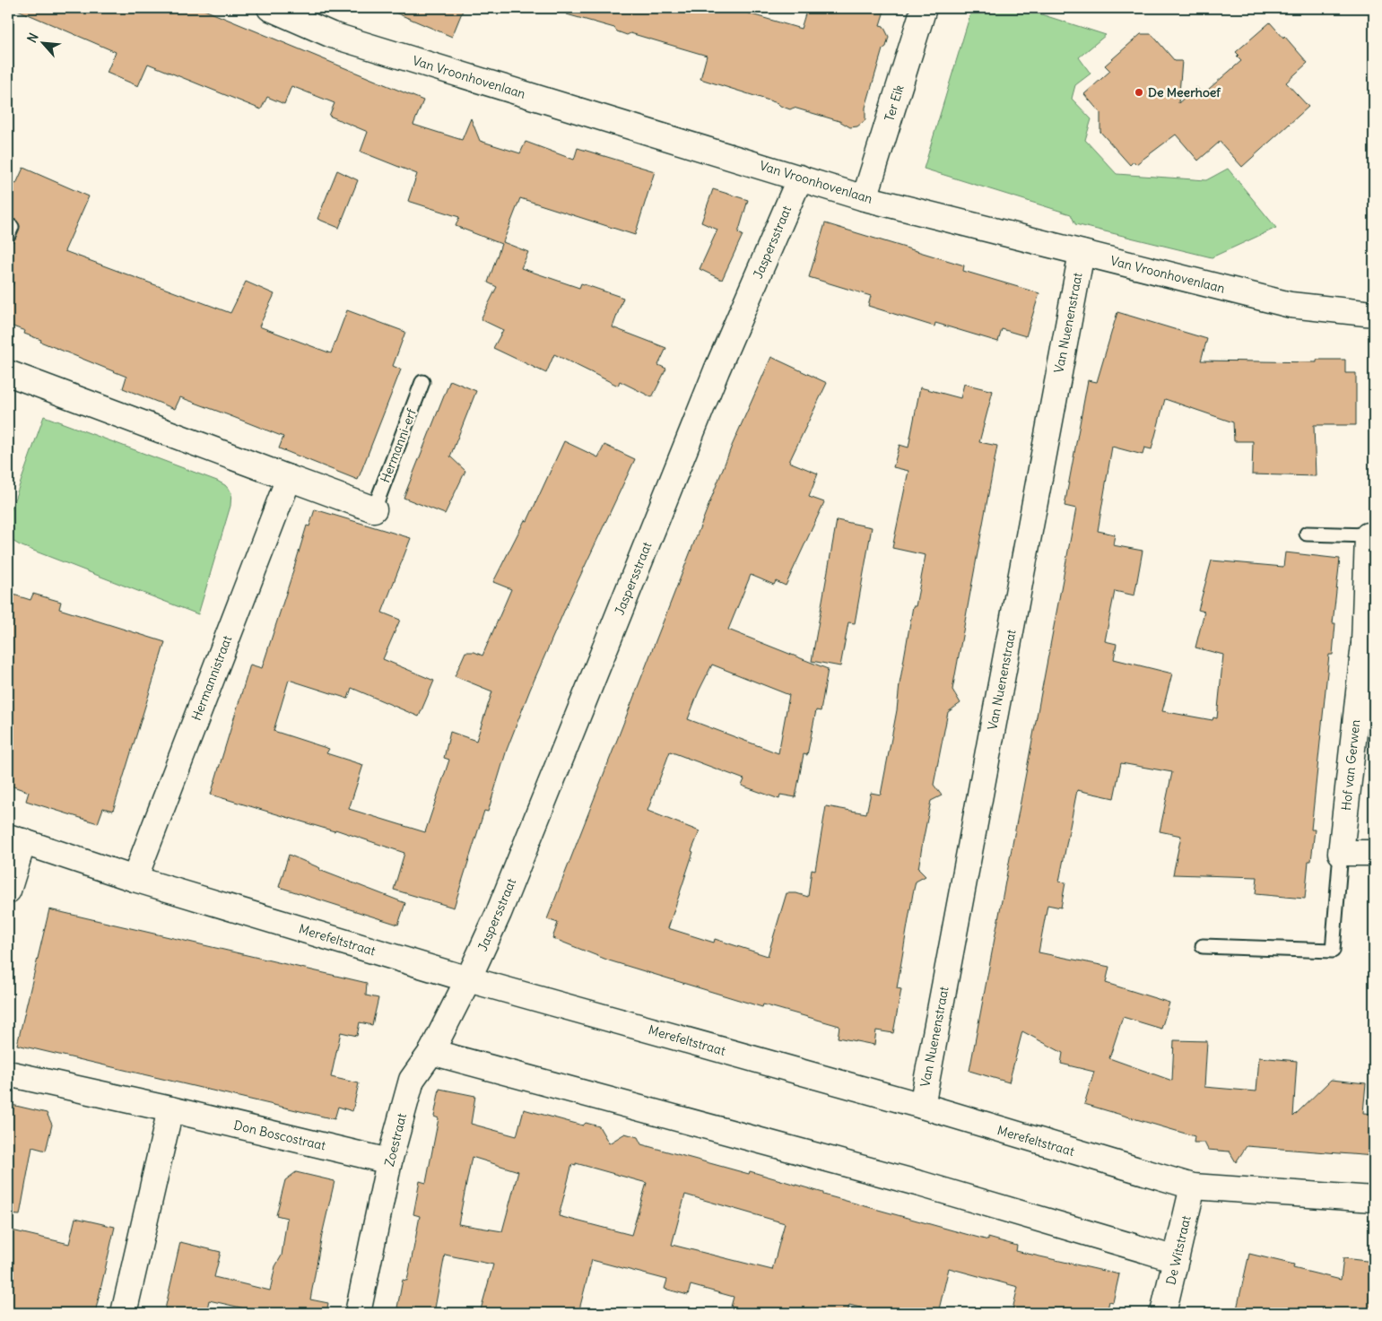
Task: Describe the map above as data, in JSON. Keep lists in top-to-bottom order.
{
  "streets": {
    "street": [
      "Van Vroonhovenlaan",
      "Ter Eik",
      "Jaspersstraat",
      "Van Nuenenstraat",
      "Hermannistraat",
      "Hof van Gerwen",
      "Merefeltstraat",
      "Don Boscostraat",
      "Zoestraat",
      "De Witstraat"
    ],
    "lane": ["Hermanni-erf"]
  },
  "crossings": [
    ["Van Vroonhovenlaan", "Ter Eik"],
    ["Van Vroonhovenlaan", "Jaspersstraat"],
    ["Van Vroonhovenlaan", "Van Nuenenstraat"],
    ["Jaspersstraat", "Merefeltstraat"],
    ["Jaspersstraat", "Zoestraat"],
    ["Van Nuenenstraat", "Merefeltstraat"],
    ["Hermannistraat", "Merefeltstraat"],
    ["Merefeltstraat", "Zoestraat"],
    ["Merefeltstraat", "De Witstraat"],
    ["Don Boscostraat", "Zoestraat"]
  ],
  "places": ["De Meerhoef"],
  "north": "top left"
}
